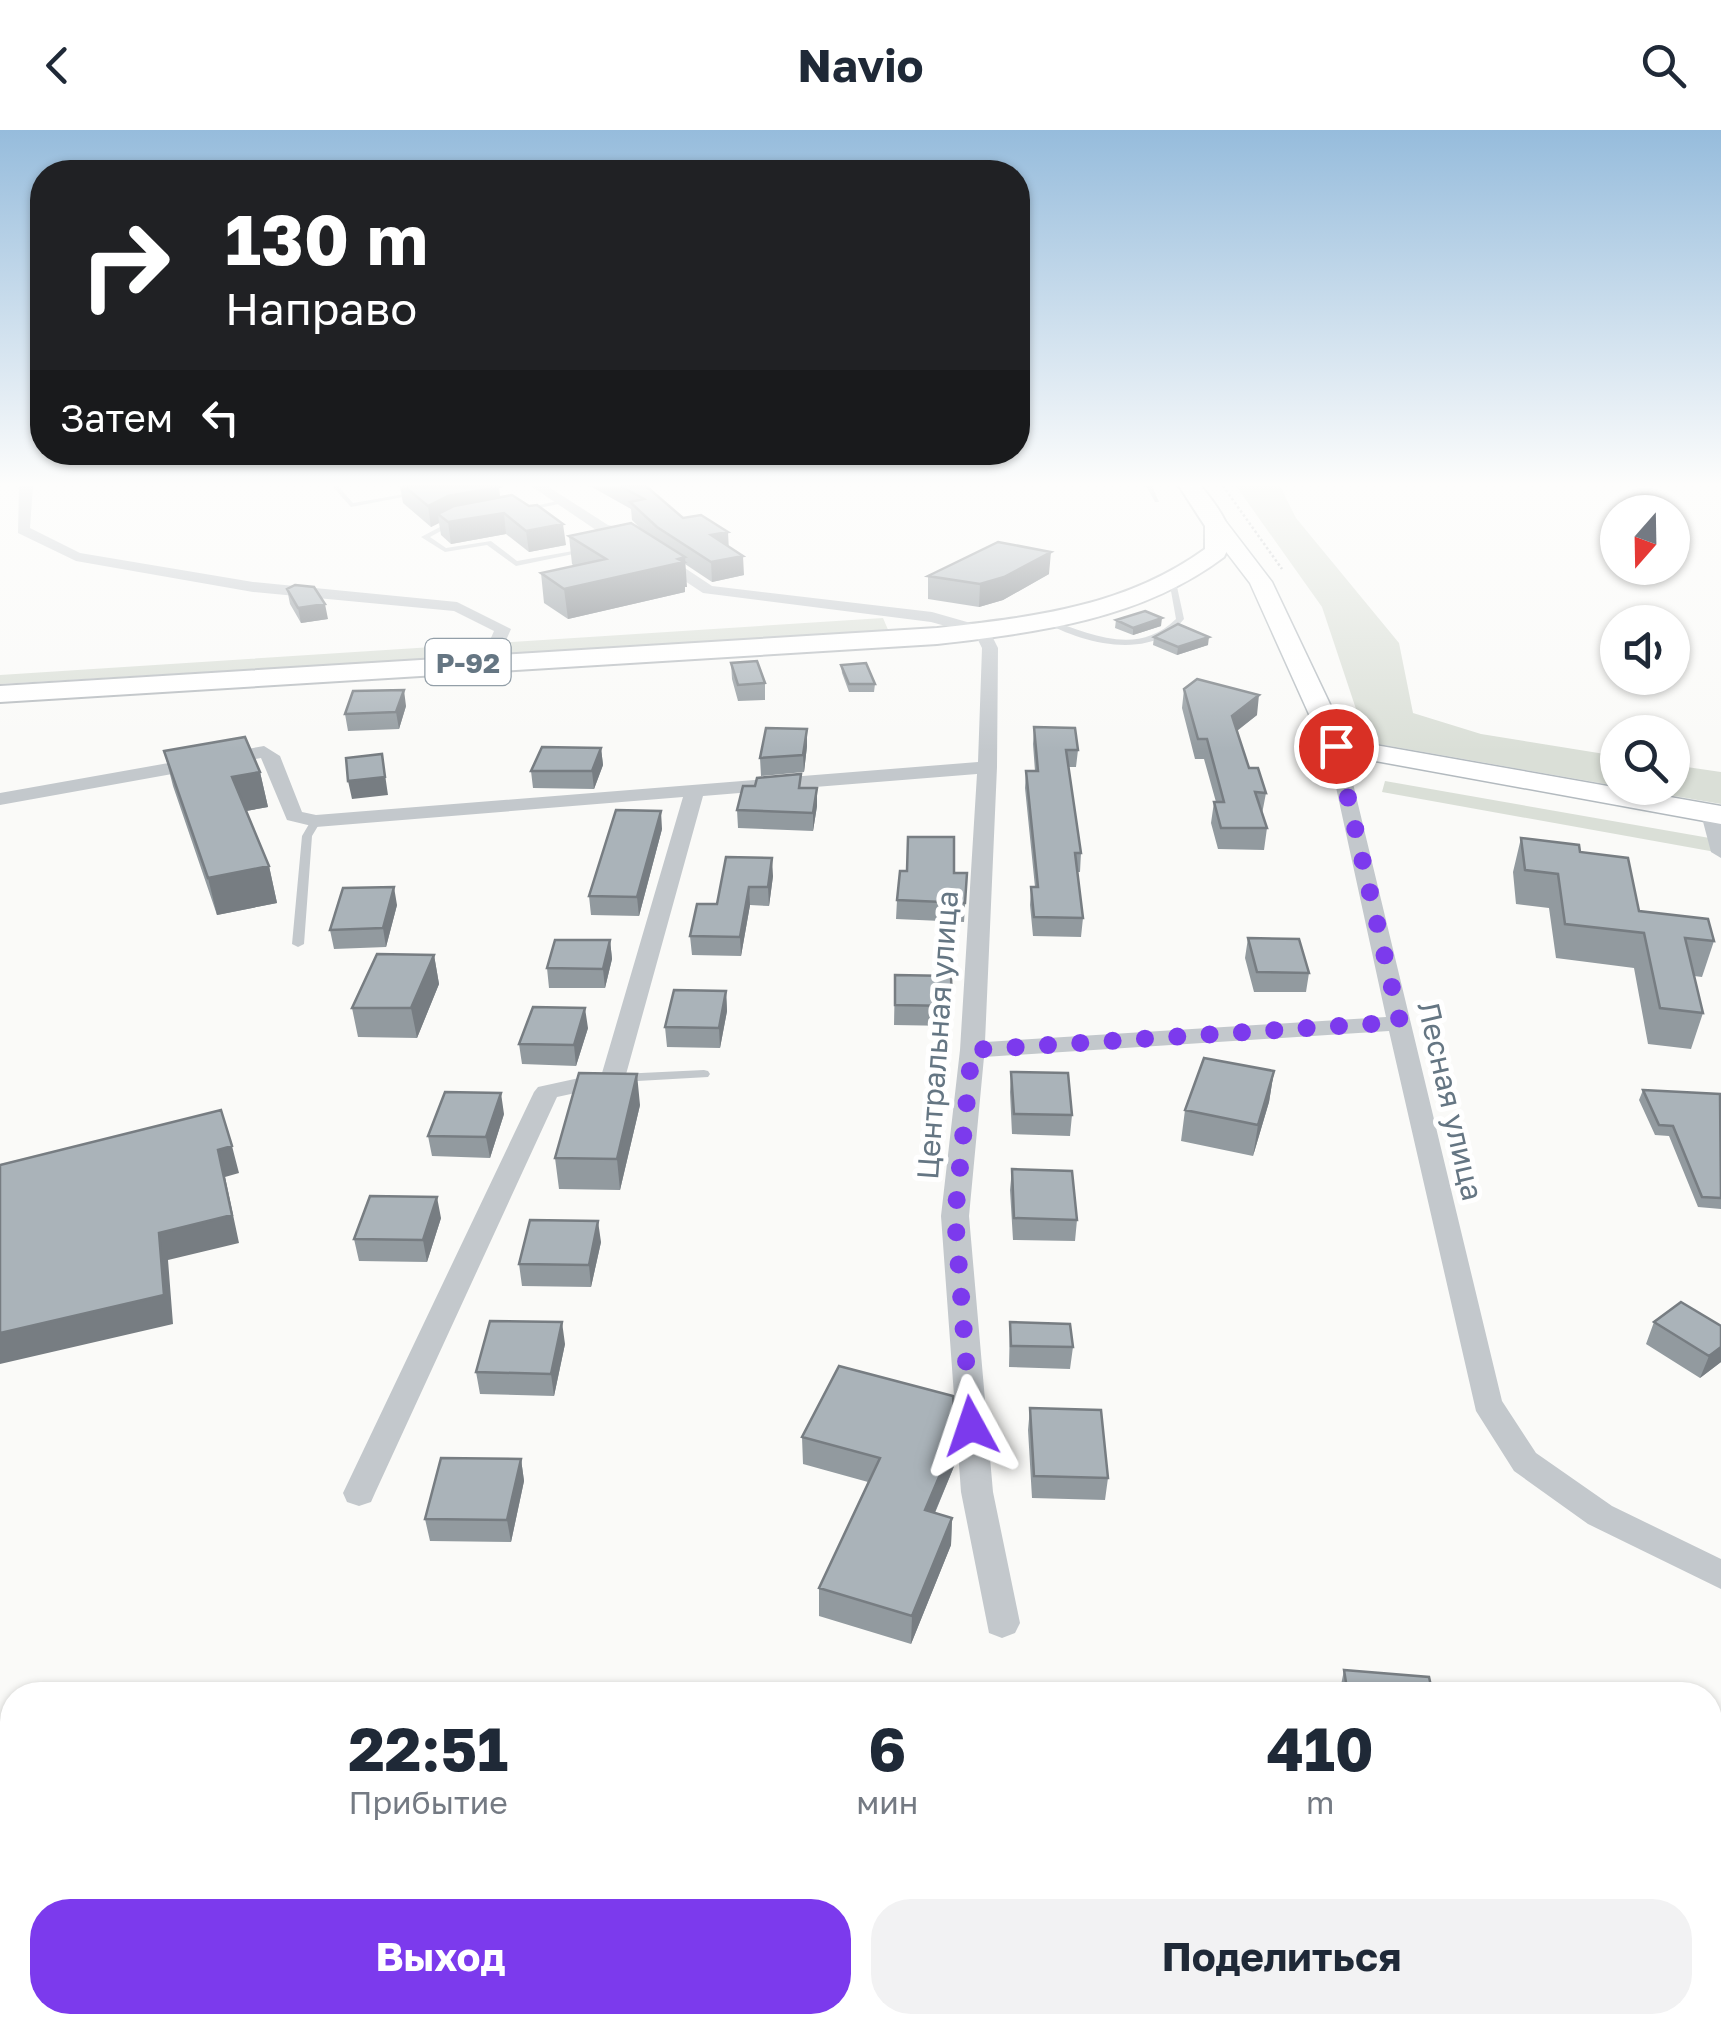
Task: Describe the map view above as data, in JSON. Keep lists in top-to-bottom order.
{
  "streets": {
    "main road": ["Р-92"],
    "street": ["Центральная улица", "Лесная улица"]
  },
  "crossings": [
    ["Р-92", "Центральная улица"]
  ],
  "north": "bottom",
  "page": {
    "header": "Navio",
    "turn": ["130 m", "Направо"],
    "then": "Затем",
    "eta": [
      "22:51",
      "Прибытие",
      "6",
      "мин",
      "410",
      "m"
    ],
    "buttons": ["Выход", "Поделиться"]
  }
}
